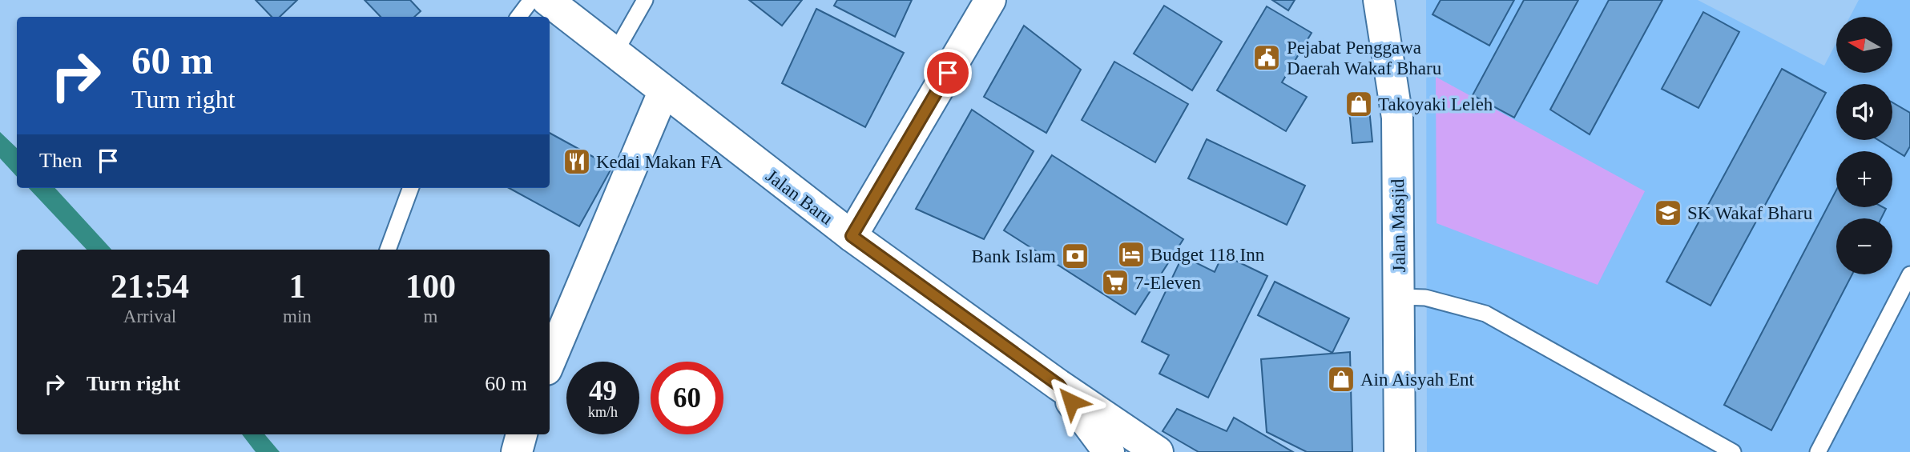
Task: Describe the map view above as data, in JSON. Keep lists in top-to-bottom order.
{
  "streets": {
    "street": ["Jalan Baru", "Jalan Masjid"]
  },
  "places": {
    "public building": ["Pejabat Penggawa Daerah Wakaf Bharu"],
    "shop": ["Takoyaki Leleh", "Ain Aisyah Ent"],
    "restaurant": ["Kedai Makan FA"],
    "school or university": ["SK Wakaf Bharu"],
    "hotel": ["Budget 118 Inn"],
    "bank": ["Bank Islam"],
    "supermarket": ["7-Eleven"]
  },
  "north": "left",
  "page": {
    "map_buttons": ["+", "−"],
    "turn": ["60 m", "Turn right"],
    "then": "Then",
    "eta": [
      "21:54",
      "Arrival",
      "1",
      "min",
      "100",
      "m"
    ],
    "list": [
      {
        "name": "Turn right",
        "value": "60 m"
      }
    ],
    "speed": "49 km/h",
    "limit": "60"
  }
}
